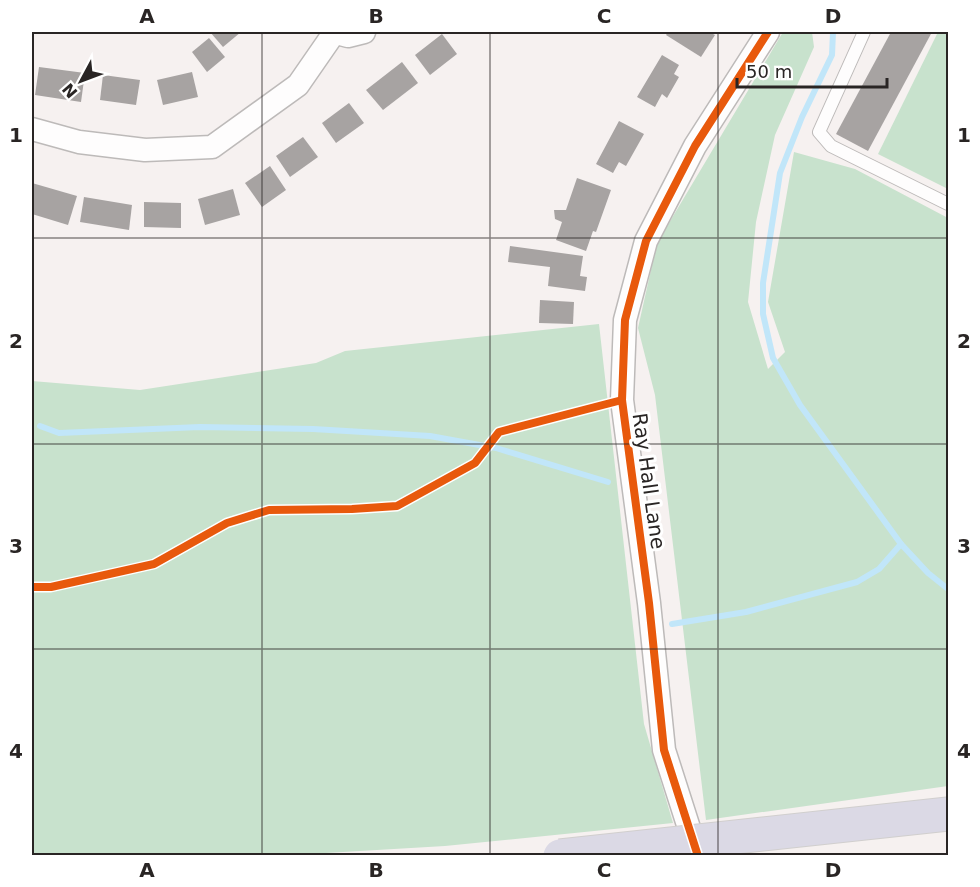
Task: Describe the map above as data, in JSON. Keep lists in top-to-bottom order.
{
  "streets": {
    "street": ["Ray Hall Lane"]
  },
  "scale_bar": "50 m",
  "north": "bottom left",
  "grid": {
    "columns": [
      "A",
      "B",
      "C",
      "D"
    ],
    "rows": [
      "1",
      "2",
      "3",
      "4"
    ]
  }
}
